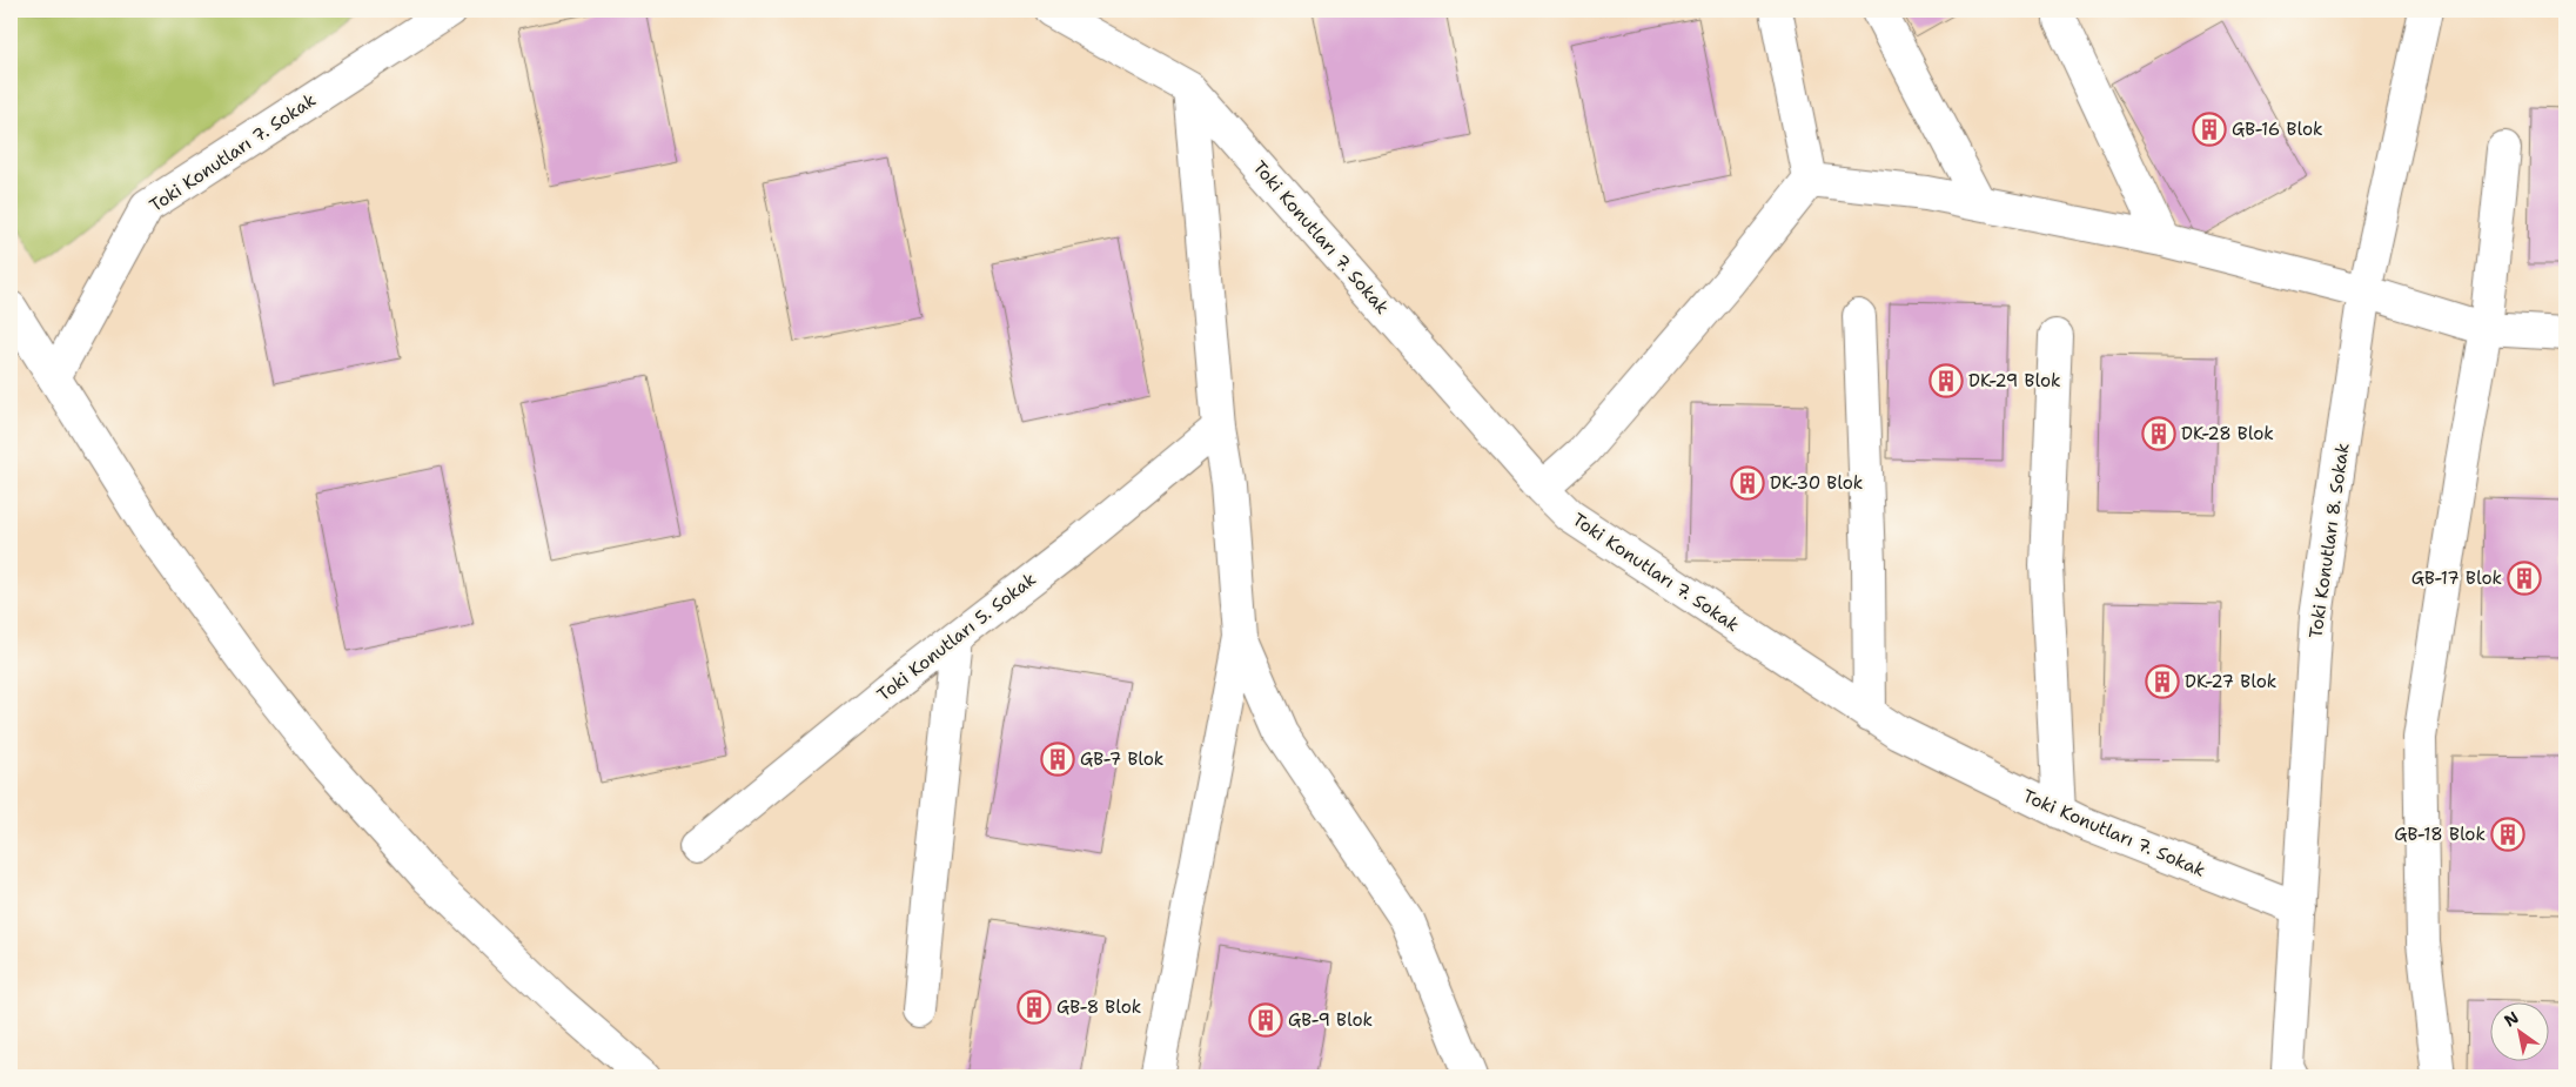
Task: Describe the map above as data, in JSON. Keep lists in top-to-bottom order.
{
  "streets": {
    "street": ["Toki Konutları 7. Sokak", "Toki Konutları 8. Sokak", "Toki Konutları 5. Sokak"]
  },
  "crossings": [
    ["Toki Konutları 7. Sokak", "Toki Konutları 8. Sokak"]
  ],
  "places": {
    "building": [
      "GB-16 Blok",
      "DK-29 Blok",
      "DK-28 Blok",
      "DK-30 Blok",
      "GB-17 Blok",
      "DK-27 Blok",
      "GB-7 Blok",
      "GB-18 Blok",
      "GB-8 Blok",
      "GB-9 Blok"
    ]
  },
  "north": "top left"
}
